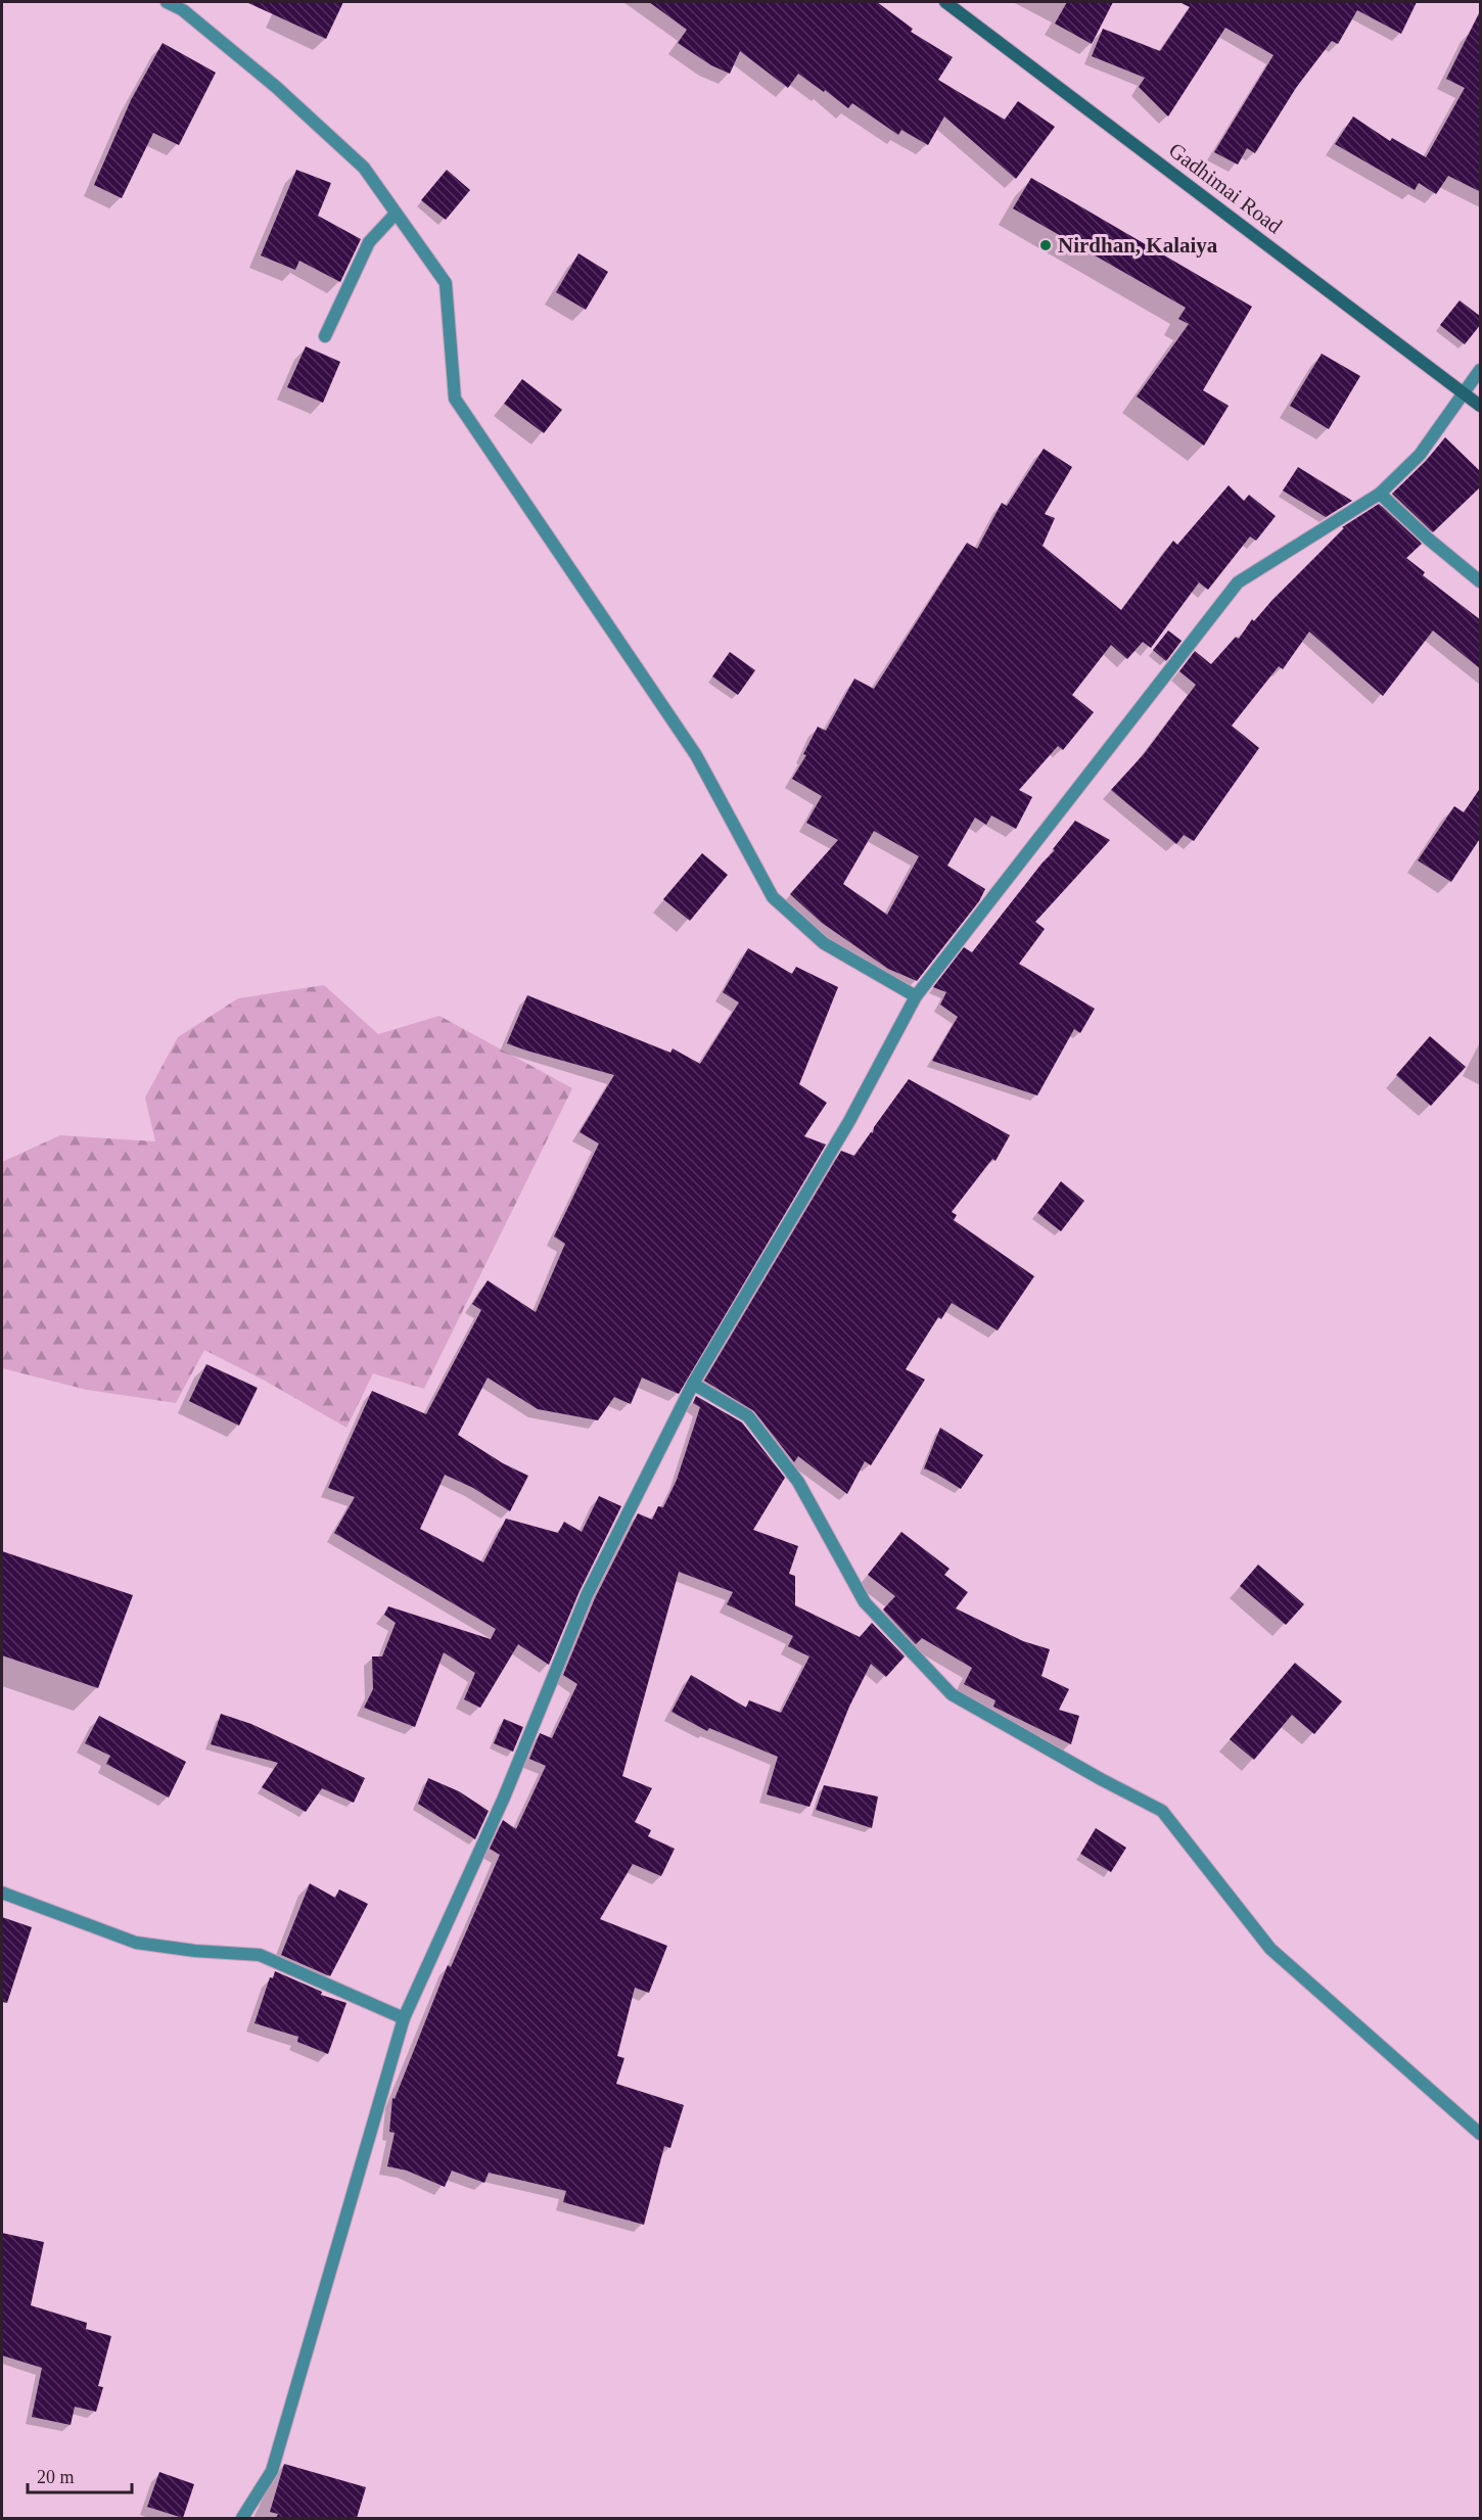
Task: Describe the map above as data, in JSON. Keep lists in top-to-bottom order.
{
  "streets": {
    "street": ["Gadhimai Road"]
  },
  "places": ["Nirdhan, Kalaiya"],
  "scale_bar": "20 m"
}
